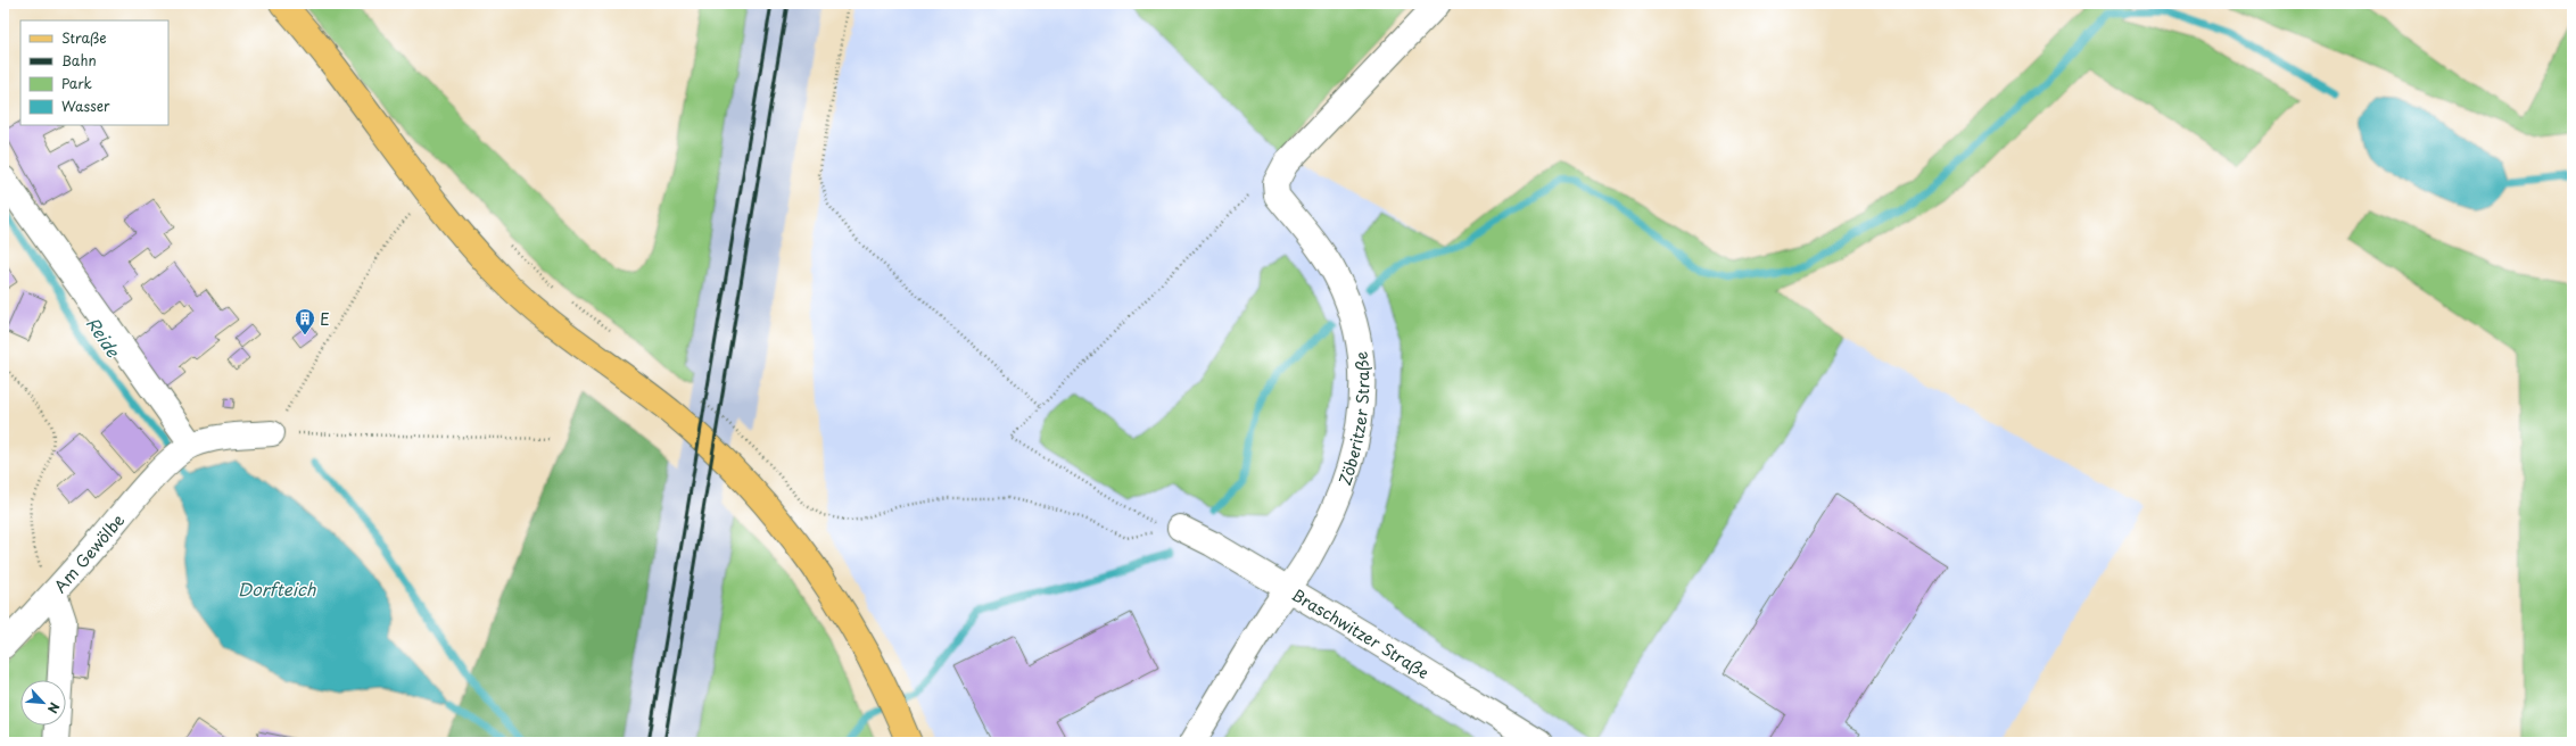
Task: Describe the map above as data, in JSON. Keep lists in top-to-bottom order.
{
  "streets": {
    "street": ["Zöberitzer Straße", "Am Gewölbe", "Braschwitzer Straße"]
  },
  "crossings": [
    ["Zöberitzer Straße", "Braschwitzer Straße"]
  ],
  "water": ["Reide", "Dorfteich"],
  "places": {
    "building": ["E"]
  },
  "legend": [
    "Straße",
    "Bahn",
    "Park",
    "Wasser"
  ],
  "north": "bottom right"
}
